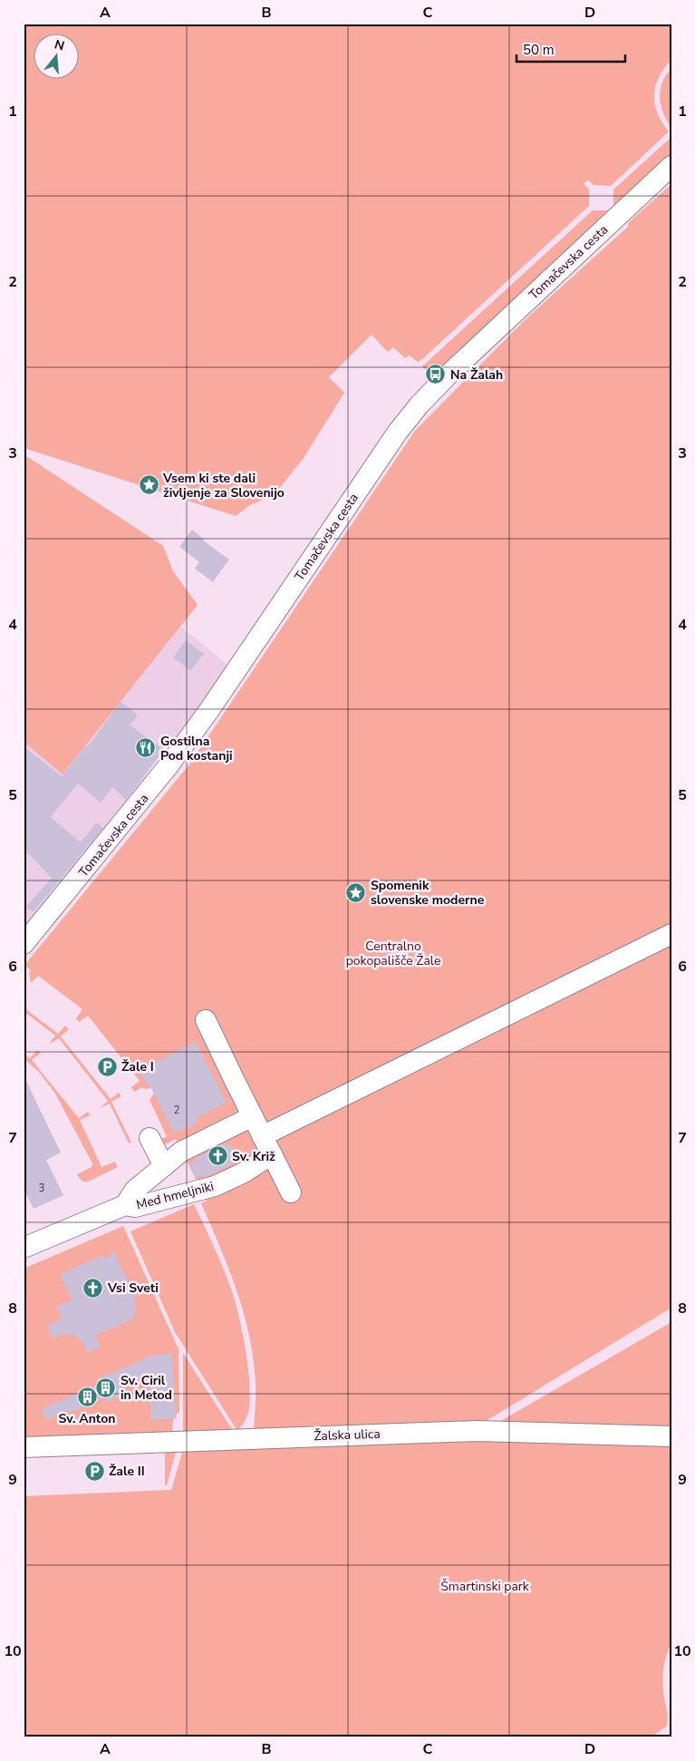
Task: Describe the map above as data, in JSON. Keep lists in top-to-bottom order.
{
  "streets": {
    "street": ["Tomačevska cesta", "Med hmeljniki", "Žalska ulica"]
  },
  "parks": ["Centralno pokopališče Žale", "Šmartinski park"],
  "places": {
    "bus stop": ["Na Žalah"],
    "place": ["Vsem ki ste dali življenje za Slovenijo", "Spomenik slovenske moderne"],
    "restaurant": ["Gostilna Pod kostanji"],
    "parking": ["Žale I", "Žale II"],
    "church": ["Sv. Križ", "Vsi Sveti"],
    "building": ["Sv. Ciril in Metod", "Sv. Anton"]
  },
  "house_numbers": ["2", "3"],
  "scale_bar": "50 m",
  "north": "top",
  "grid": {
    "columns": [
      "A",
      "B",
      "C",
      "D"
    ],
    "rows": [
      "1",
      "2",
      "3",
      "4",
      "5",
      "6",
      "7",
      "8",
      "9",
      "10"
    ]
  }
}
